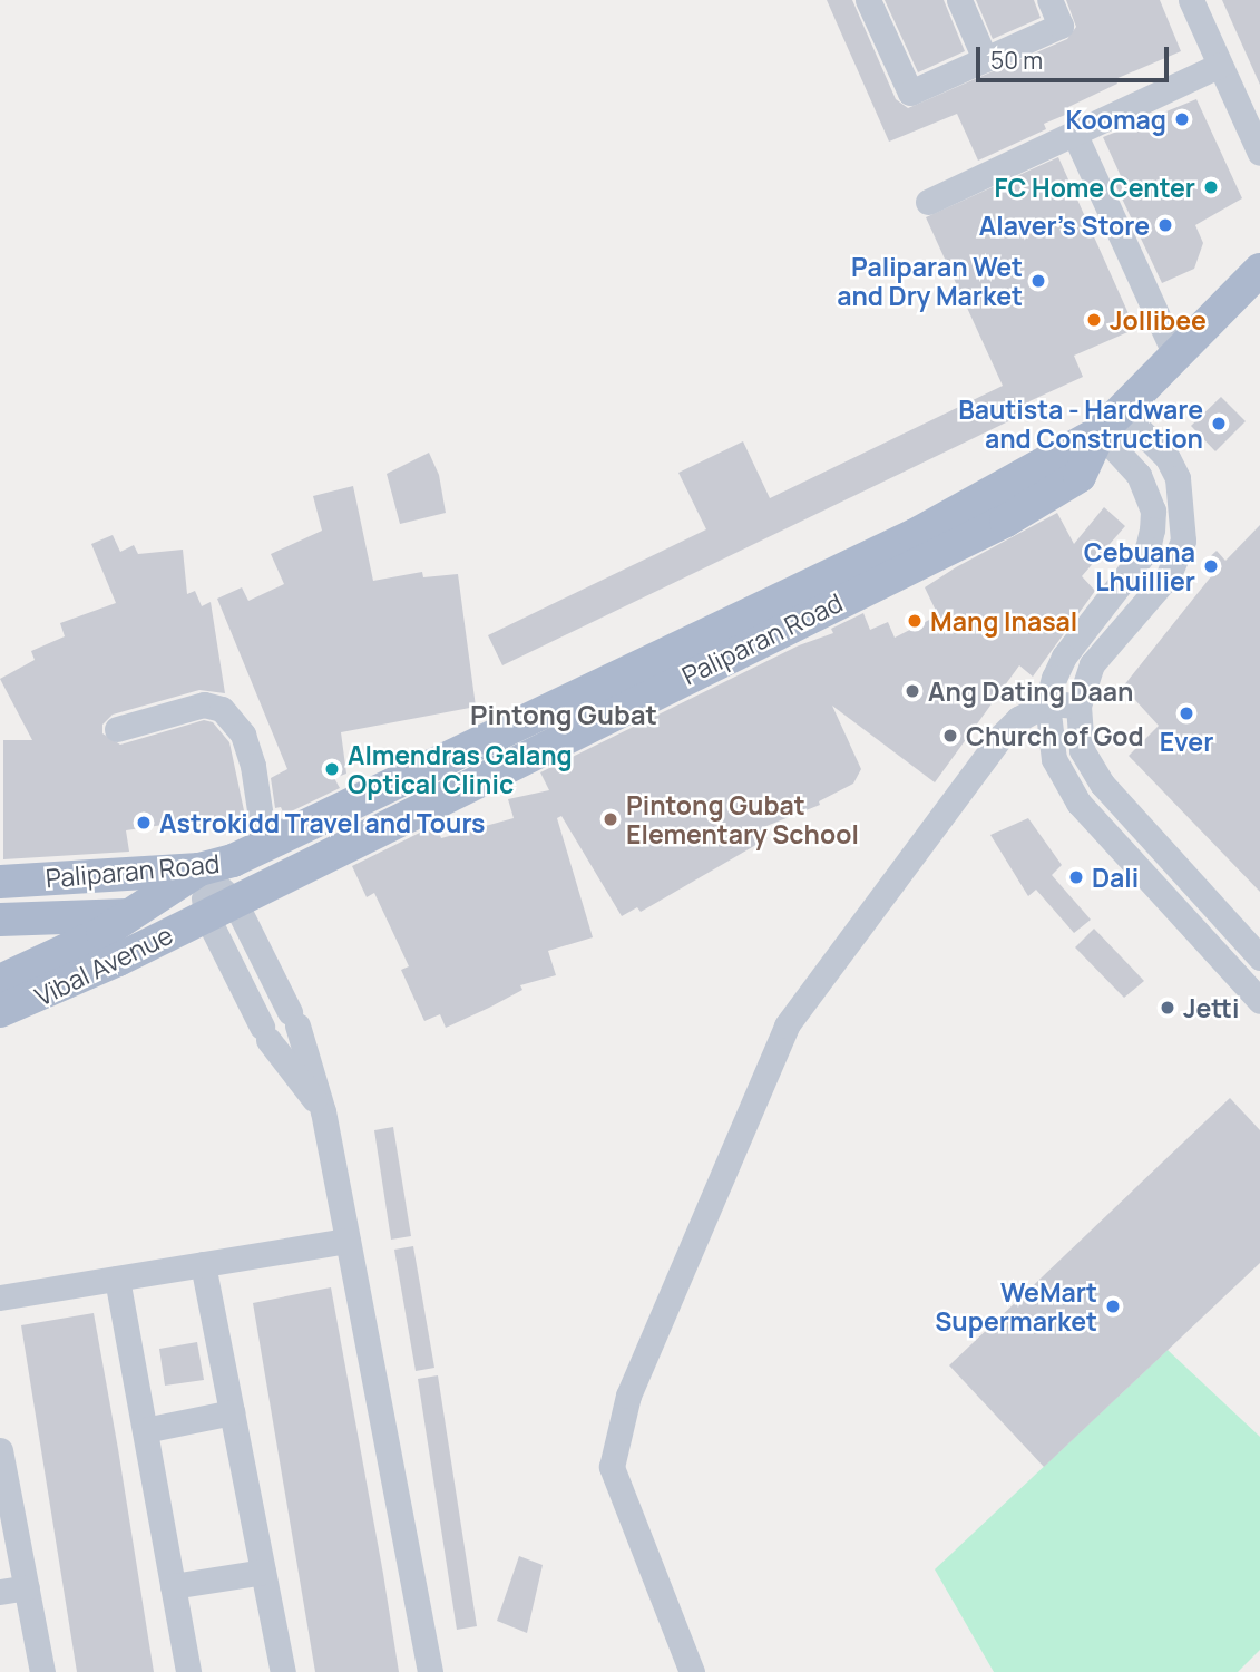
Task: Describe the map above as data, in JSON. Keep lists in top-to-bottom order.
{
  "streets": {
    "main road": ["Paliparan Road", "Vibal Avenue"]
  },
  "crossings": [
    ["Paliparan Road", "Vibal Avenue"]
  ],
  "districts": ["Pintong Gubat"],
  "places": [
    "Koomag",
    "FC Home Center",
    "Alaver's Store",
    "Paliparan Wet and Dry Market",
    "Jollibee",
    "Bautista - Hardware and Construction",
    "Cebuana Lhuillier",
    "Mang Inasal",
    "Ang Dating Daan",
    "Ever",
    "Church of God",
    "Almendras Galang Optical Clinic",
    "Pintong Gubat Elementary School",
    "Astrokidd Travel and Tours",
    "Dali",
    "Jetti",
    "WeMart Supermarket"
  ],
  "scale_bar": "50 m"
}
